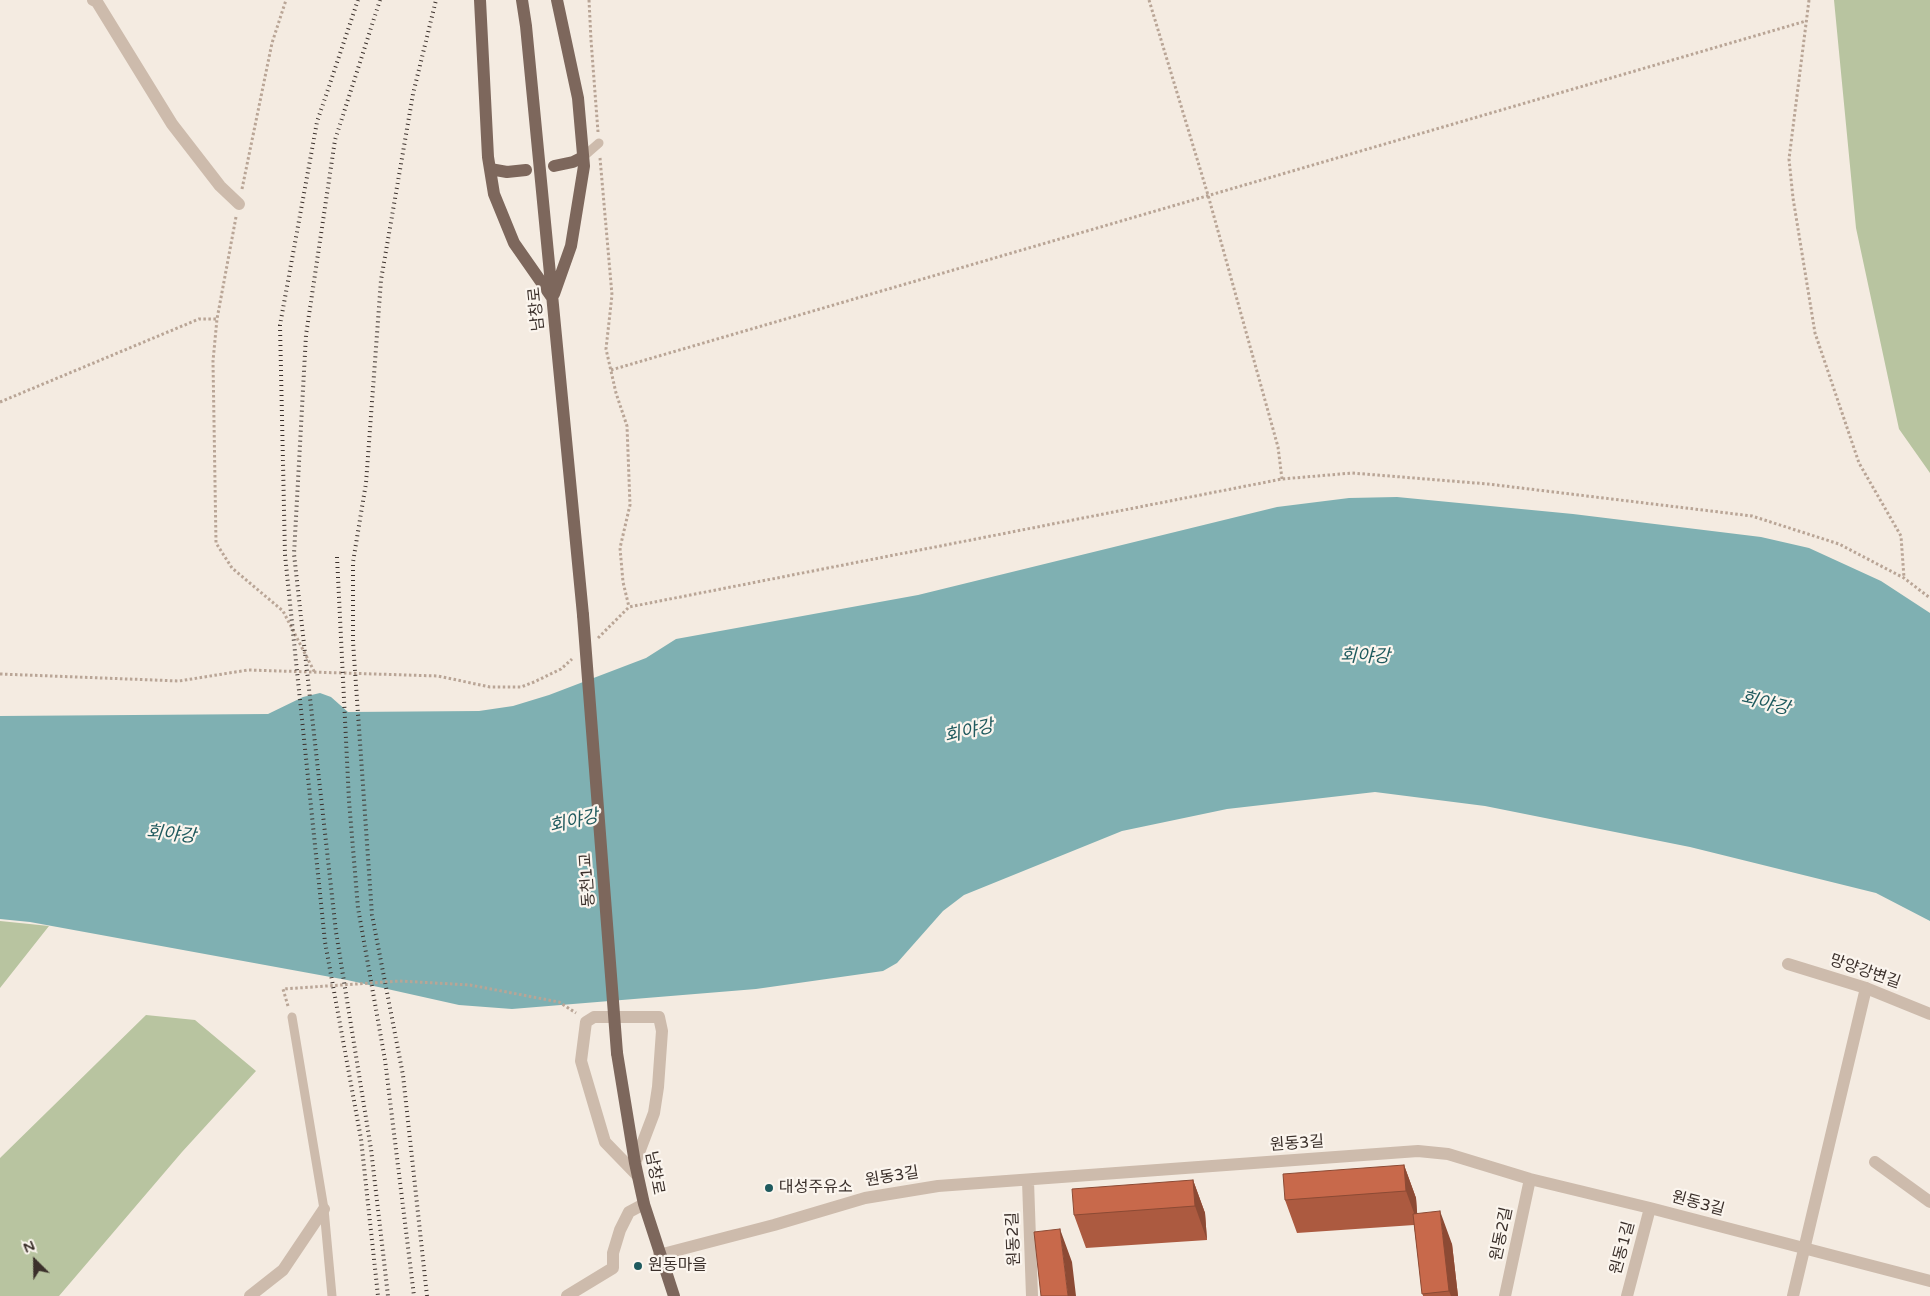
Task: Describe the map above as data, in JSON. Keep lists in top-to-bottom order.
{
  "streets": {
    "main road": ["남창로", "동천1교"],
    "street": [
      "망양강변길",
      "원동3길",
      "원동2길",
      "원동1길"
    ]
  },
  "crossings": [
    ["남창로", "동천1교"],
    ["남창로", "원동3길"],
    ["원동3길", "원동2길"],
    ["원동3길", "원동1길"]
  ],
  "water": ["회야강"],
  "places": ["대성주유소", "원동마을"],
  "north": "top left"
}
